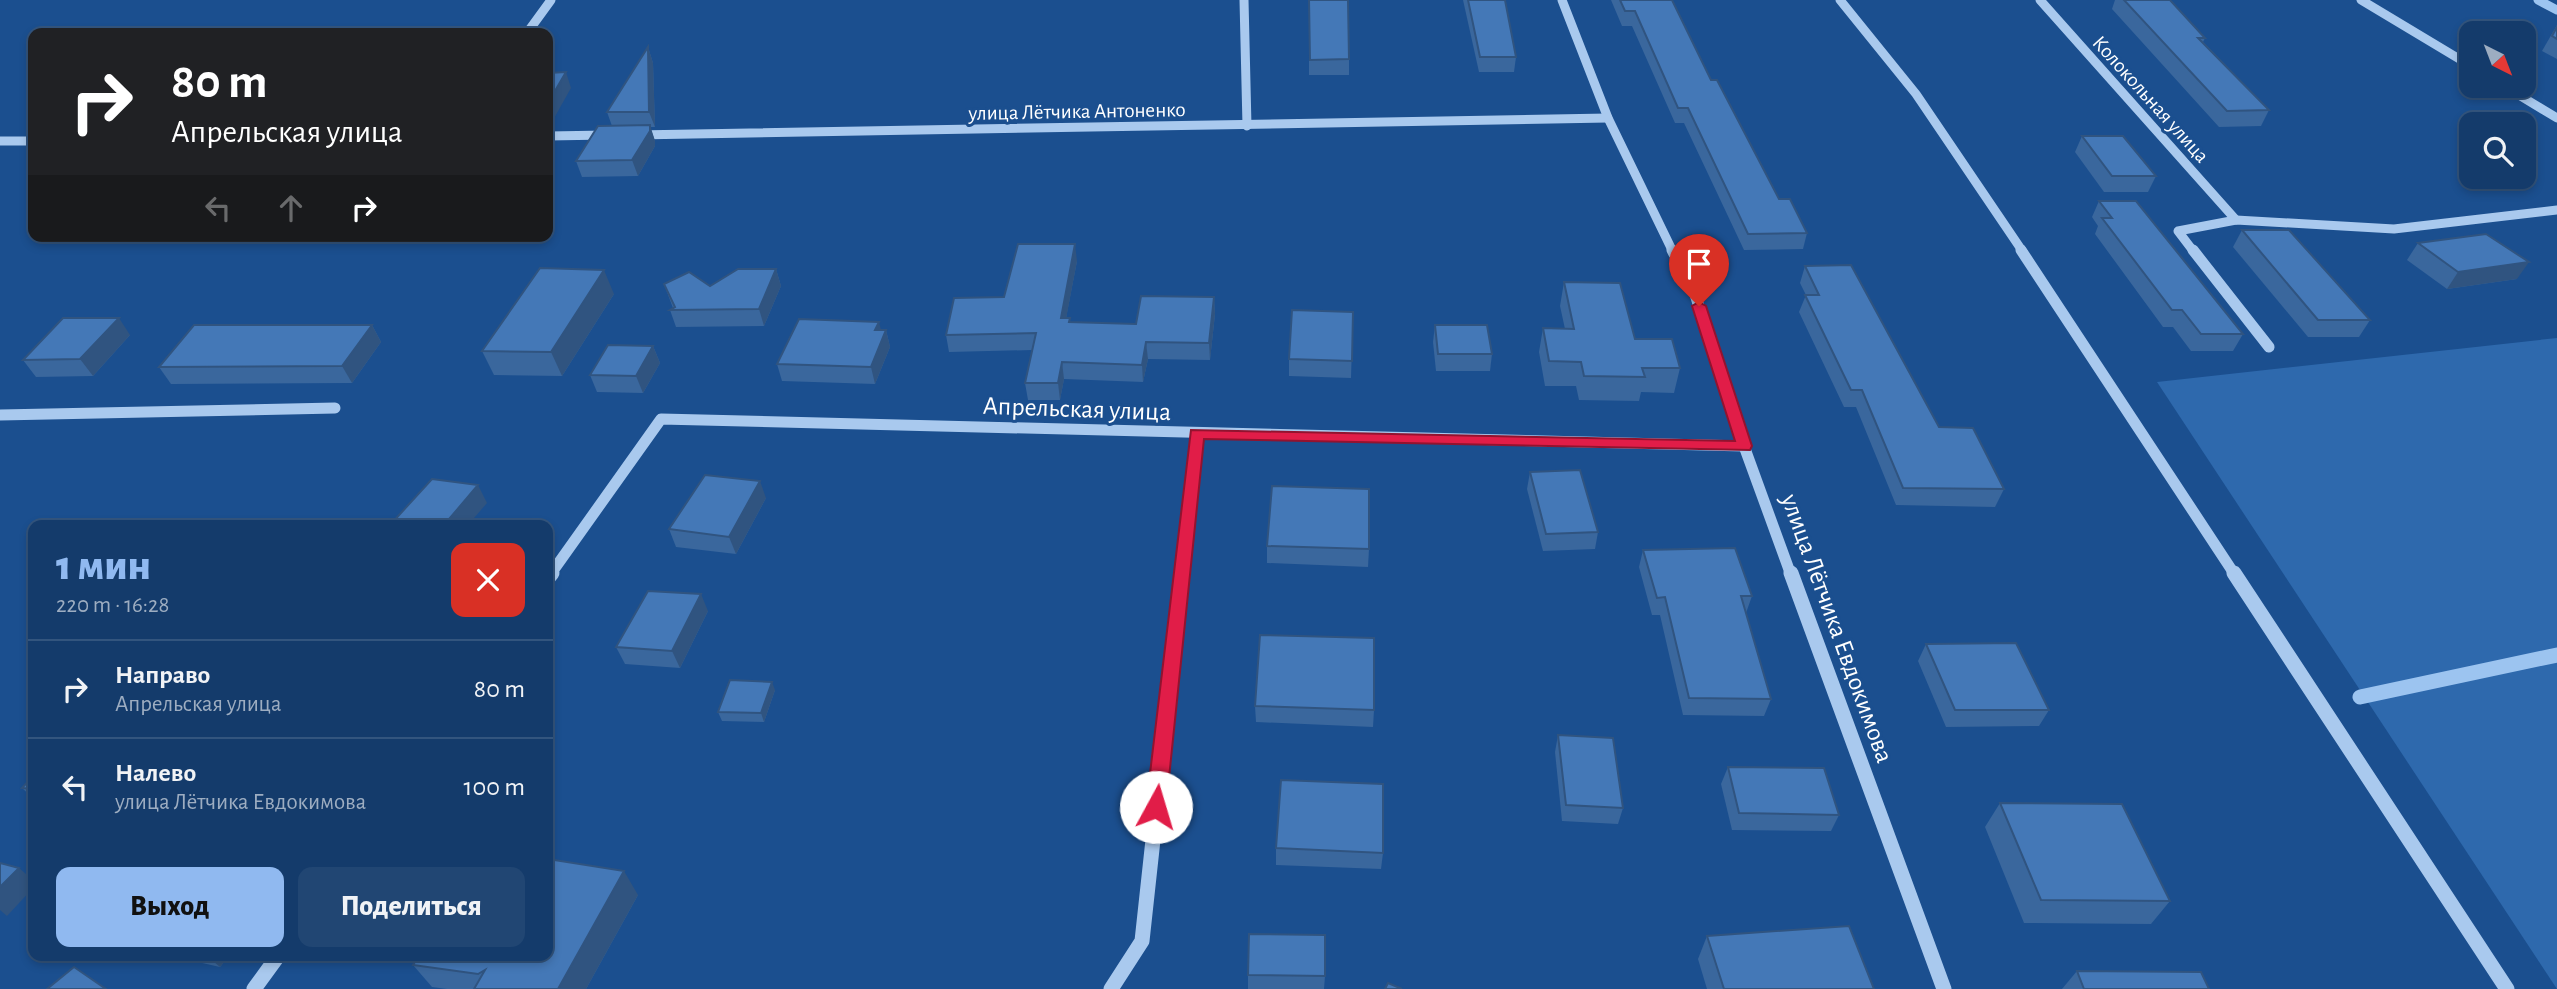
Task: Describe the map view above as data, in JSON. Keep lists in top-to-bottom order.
{
  "streets": {
    "street": [
      "Колокольная улица",
      "улица Лётчика Антоненко",
      "Апрельская улица",
      "улица Лётчика Евдокимова"
    ]
  },
  "crossings": [
    ["Апрельская улица", "улица Лётчика Евдокимова"]
  ],
  "north": "bottom right",
  "page": {
    "turn": ["80 m", "Апрельская улица"],
    "heading": ["1 мин", "220 m · 16:28"],
    "list": [
      {
        "name": "Направо",
        "note": "Апрельская улица",
        "value": "80 m"
      },
      {
        "name": "Налево",
        "note": "улица Лётчика Евдокимова",
        "value": "100 m"
      }
    ],
    "buttons": ["Выход", "Поделиться"]
  }
}
